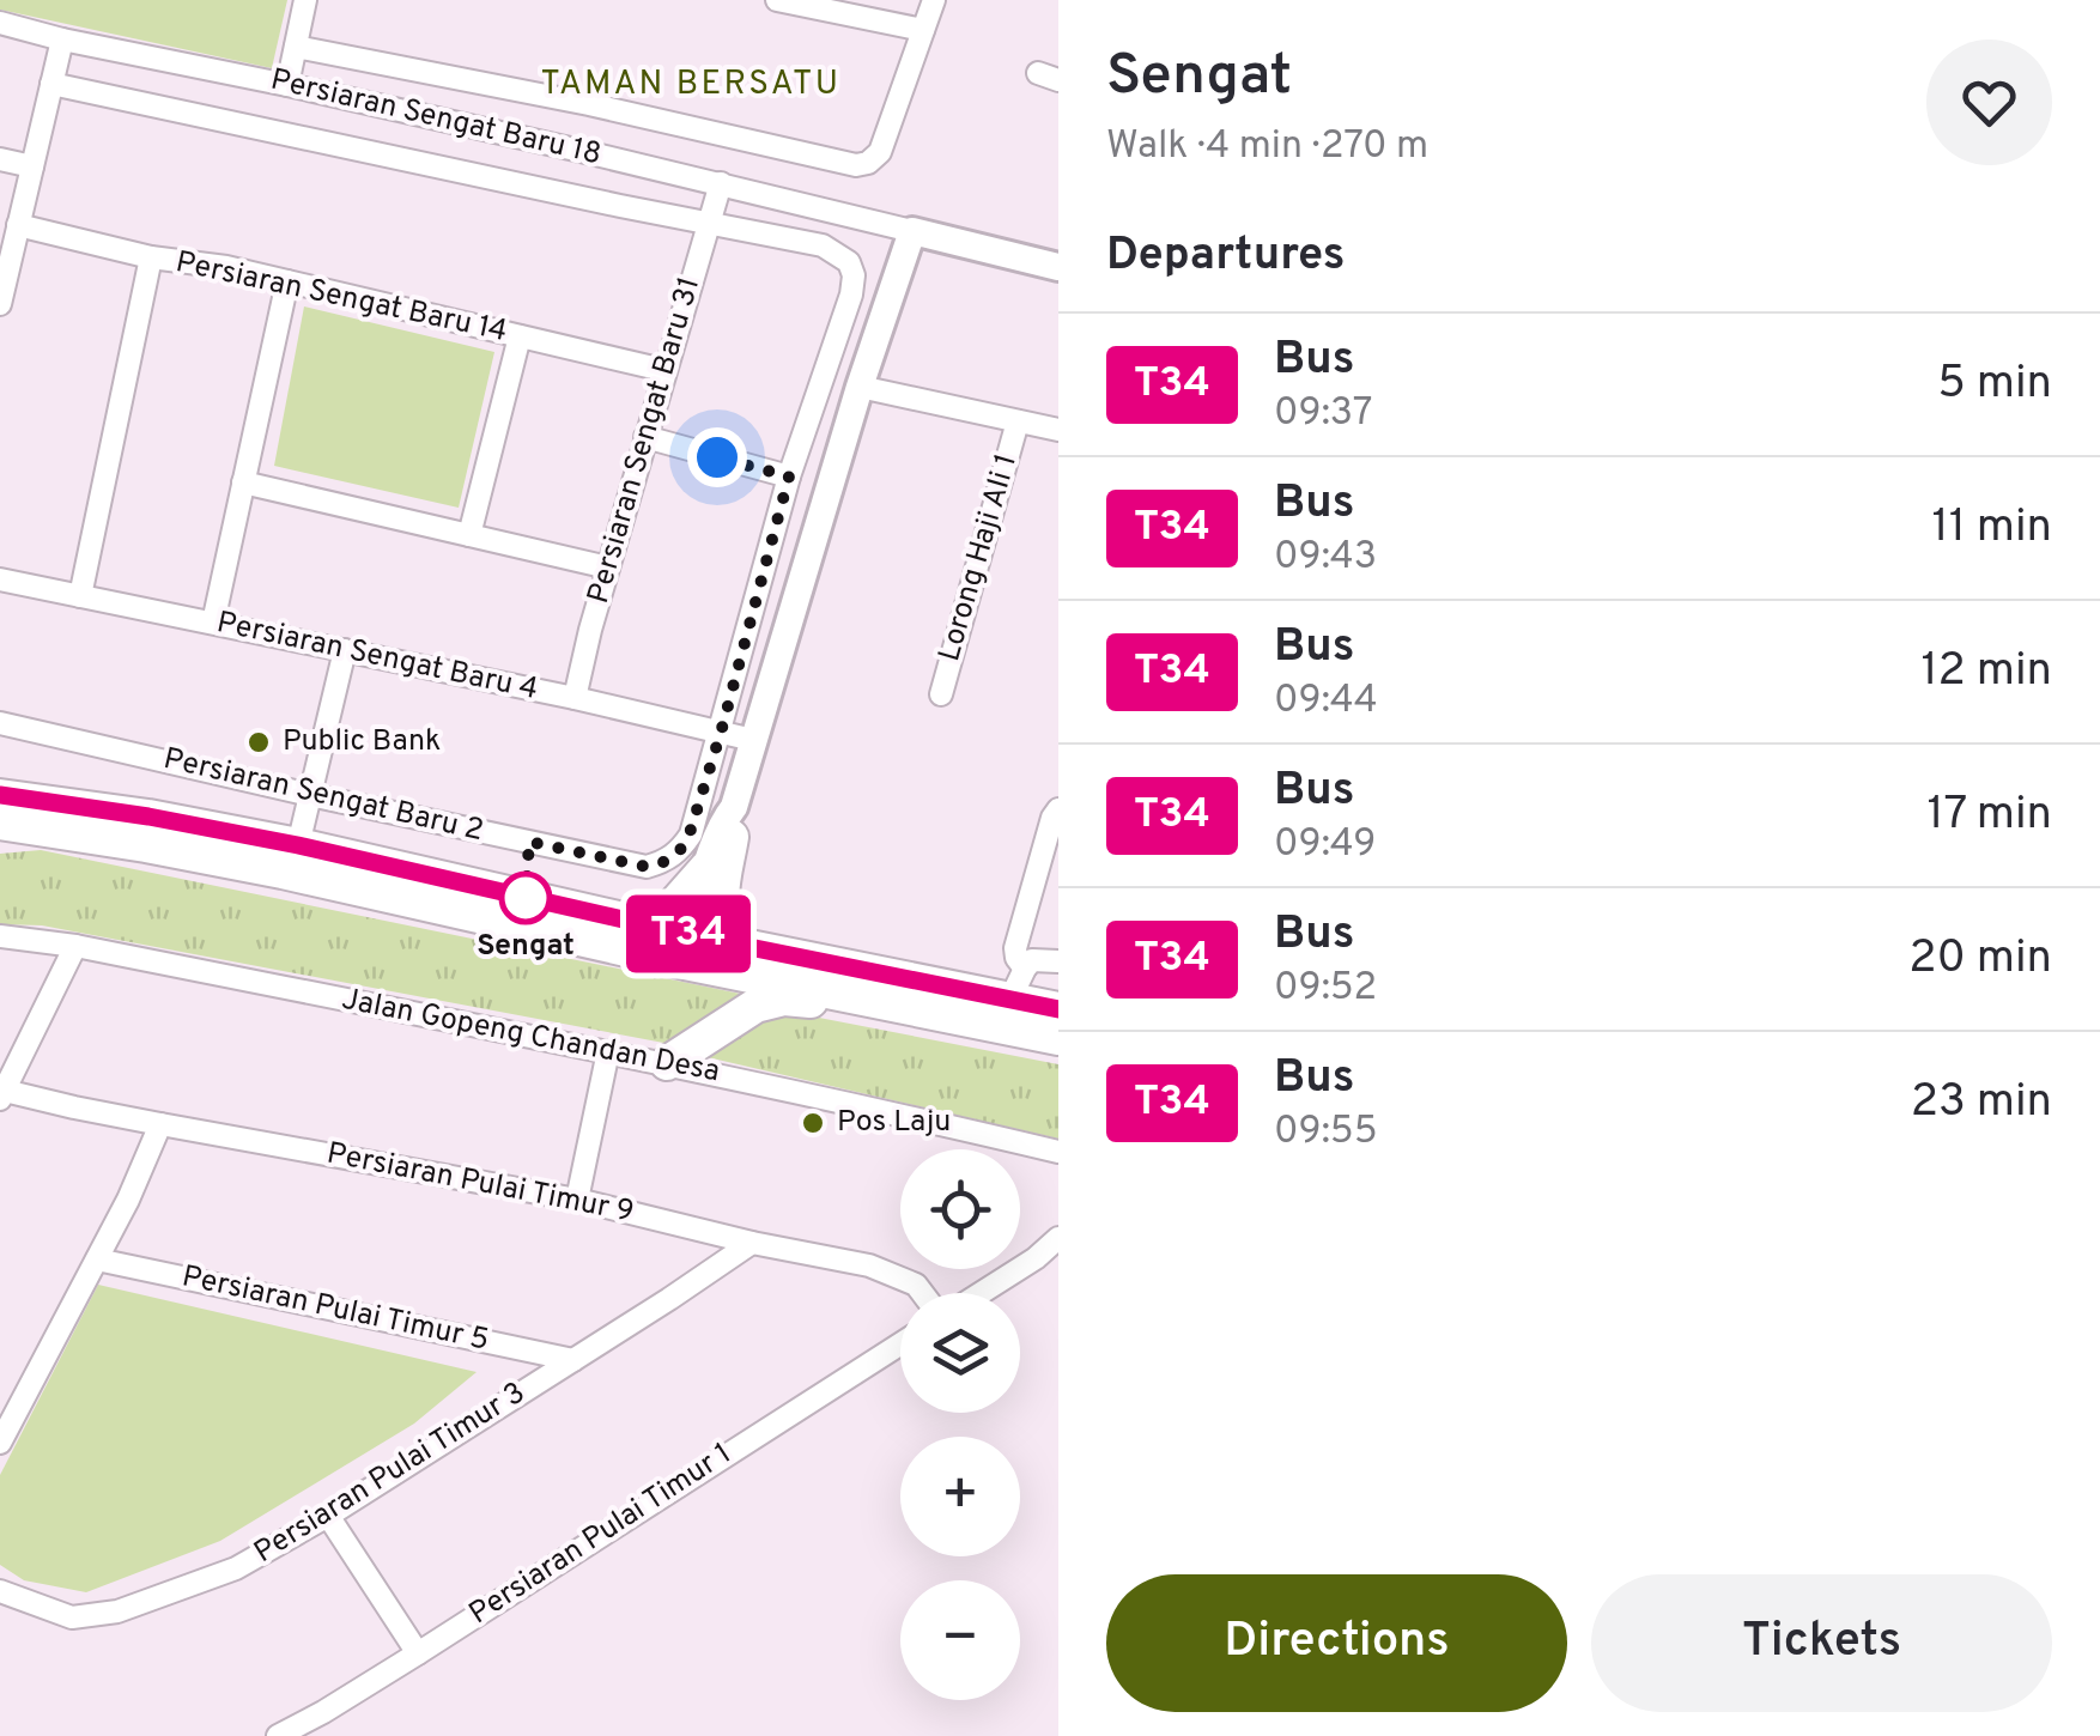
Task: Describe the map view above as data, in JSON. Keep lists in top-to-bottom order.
{
  "streets": {
    "street": [
      "Persiaran Sengat Baru 18",
      "Persiaran Sengat Baru 14",
      "Persiaran Sengat Baru 31",
      "Lorong Haji Ali 1",
      "Persiaran Sengat Baru 4",
      "Persiaran Sengat Baru 2",
      "Jalan Gopeng Chandan Desa",
      "Persiaran Pulai Timur 9",
      "Persiaran Pulai Timur 5",
      "Persiaran Pulai Timur 3",
      "Persiaran Pulai Timur 1"
    ]
  },
  "crossings": [
    ["Persiaran Sengat Baru 18", "Persiaran Sengat Baru 31"],
    ["Persiaran Sengat Baru 14", "Persiaran Sengat Baru 31"],
    ["Persiaran Sengat Baru 31", "Persiaran Sengat Baru 4"],
    ["Persiaran Sengat Baru 4", "Persiaran Sengat Baru 2"],
    ["Persiaran Pulai Timur 9", "Persiaran Pulai Timur 3"],
    ["Persiaran Pulai Timur 5", "Persiaran Pulai Timur 3"]
  ],
  "districts": ["TAMAN BERSATU"],
  "places": ["Public Bank", "Sengat", "Pos Laju"],
  "lines": ["bus line T34"],
  "page": {
    "on_map": "T34",
    "heading": [
      ["Sengat", "Walk · 4 min · 270 m"],
      "Departures"
    ],
    "list": [
      {
        "mark": "T34",
        "name": "Bus",
        "note": "09:37",
        "value": "5 min"
      },
      {
        "mark": "T34",
        "name": "Bus",
        "note": "09:43",
        "value": "11 min"
      },
      {
        "mark": "T34",
        "name": "Bus",
        "note": "09:44",
        "value": "12 min"
      },
      {
        "mark": "T34",
        "name": "Bus",
        "note": "09:49",
        "value": "17 min"
      },
      {
        "mark": "T34",
        "name": "Bus",
        "note": "09:52",
        "value": "20 min"
      },
      {
        "mark": "T34",
        "name": "Bus",
        "note": "09:55",
        "value": "23 min"
      }
    ],
    "map_buttons": ["+", "−"],
    "buttons": ["Directions", "Tickets"]
  }
}
